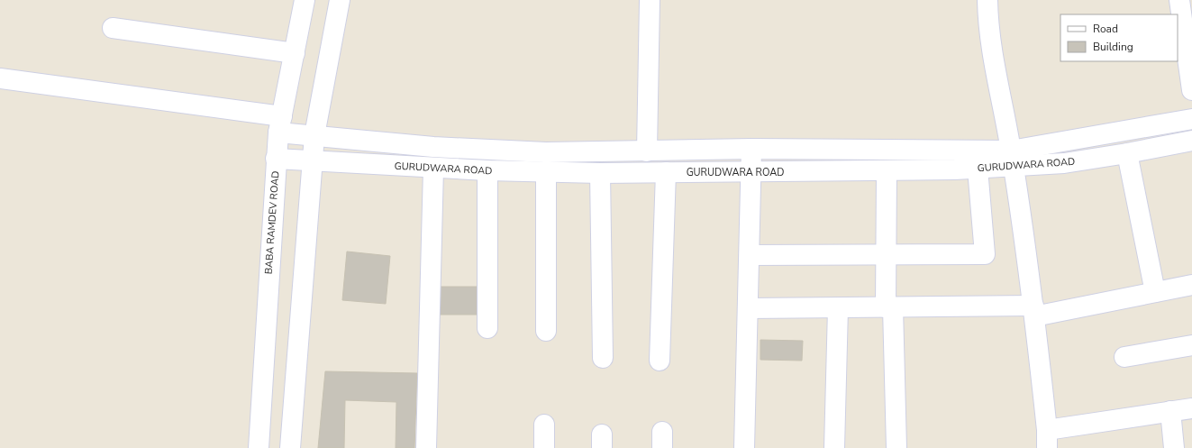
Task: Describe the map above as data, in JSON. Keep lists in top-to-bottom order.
{
  "streets": {
    "street": ["GURUDWARA ROAD", "BABA RAMDEV ROAD"]
  },
  "crossings": [
    ["GURUDWARA ROAD", "BABA RAMDEV ROAD"]
  ],
  "legend": ["Road", "Building"]
}
